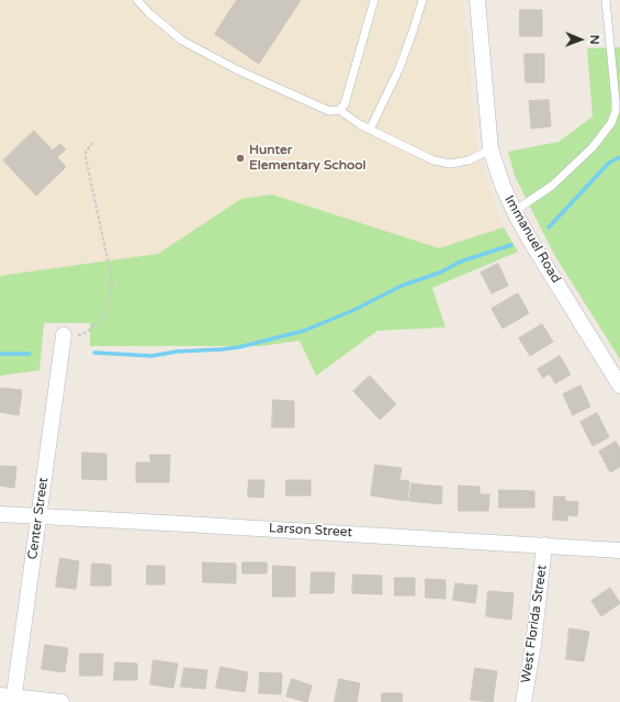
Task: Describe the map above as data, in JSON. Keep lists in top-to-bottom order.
{
  "streets": {
    "street": [
      "Immanuel Road",
      "Center Street",
      "Larson Street",
      "West Florida Street"
    ]
  },
  "crossings": [
    ["Center Street", "Larson Street"],
    ["Larson Street", "West Florida Street"]
  ],
  "places": ["Hunter Elementary School"],
  "north": "right"
}
